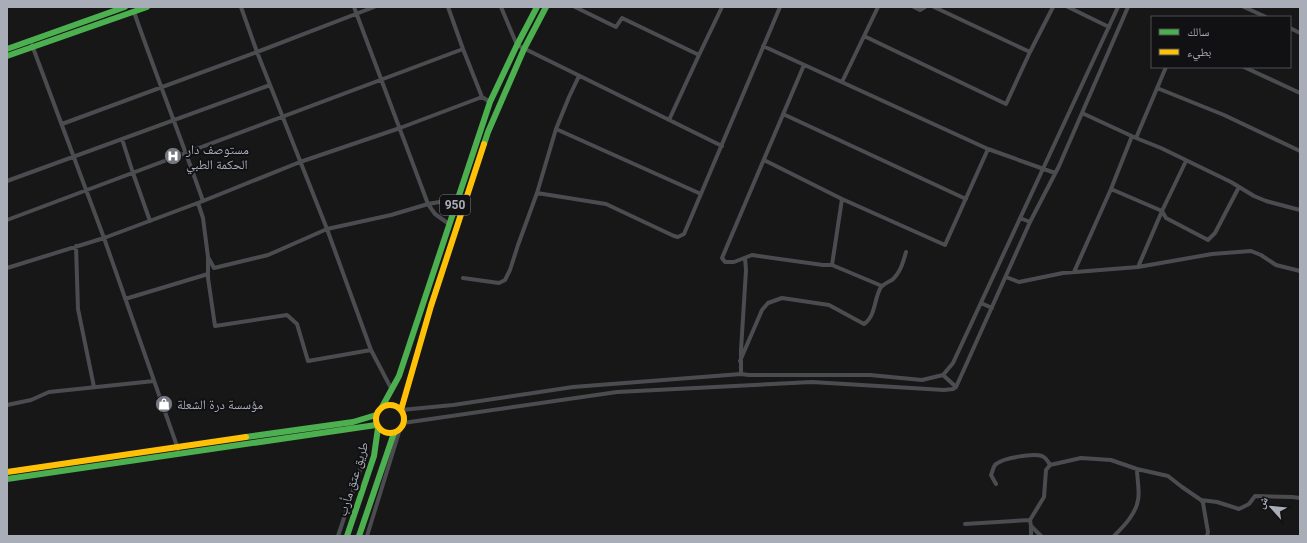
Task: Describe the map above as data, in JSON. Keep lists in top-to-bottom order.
{
  "streets": {
    "main road": ["950", "طريق عتق مأرب"]
  },
  "crossings": [
    ["950", "طريق عتق مأرب"]
  ],
  "places": {
    "hospital": ["مستوصف دار الحكمة الطبي"],
    "shop": ["مؤسسة درة الشعلة"]
  },
  "legend": ["سالك", "بطيء"],
  "north": "top left"
}
